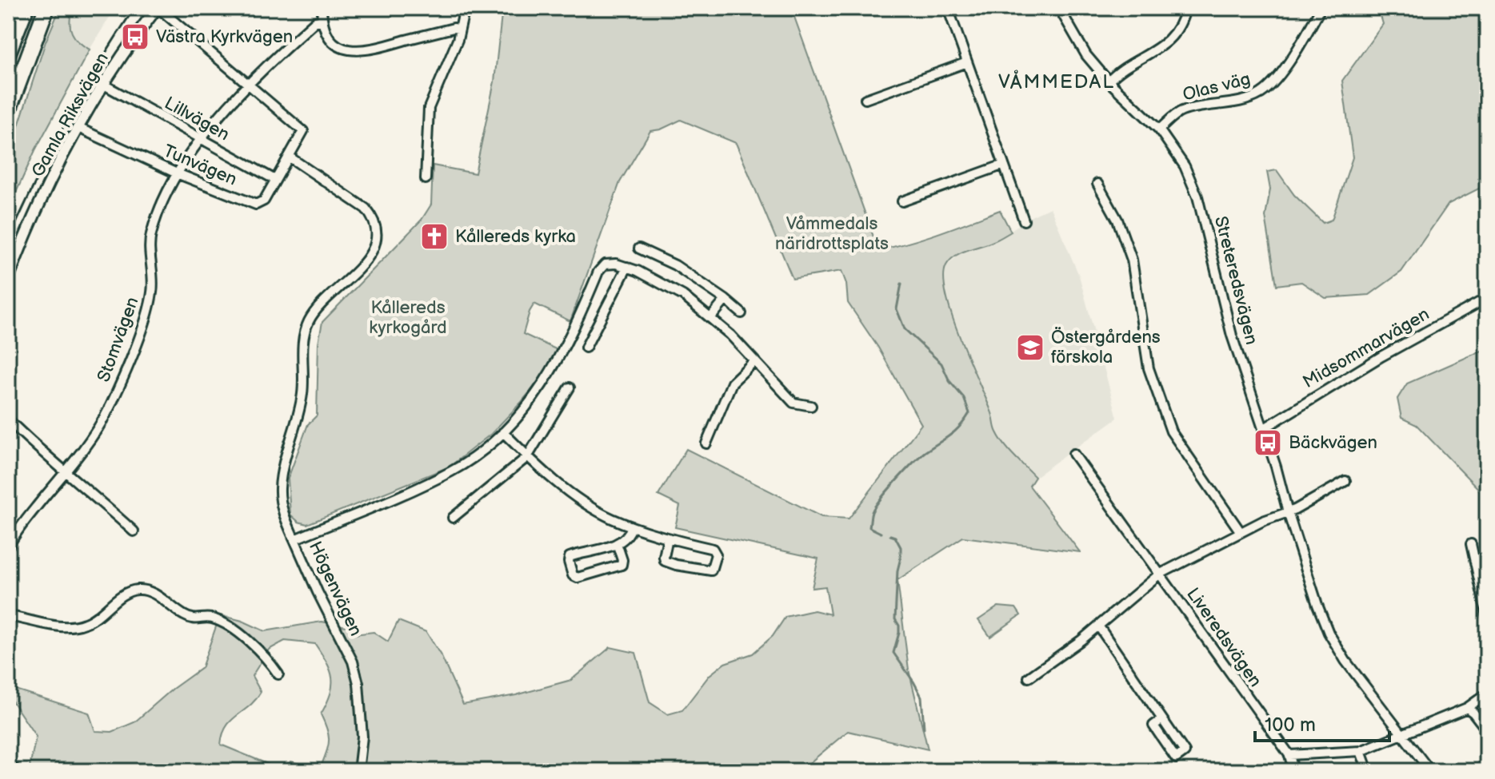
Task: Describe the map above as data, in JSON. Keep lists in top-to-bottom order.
{
  "streets": {
    "street": [
      "Olas väg",
      "Gamla Riksvägen",
      "Lillvägen",
      "Tunvägen",
      "Streteredsvägen",
      "Stomvägen",
      "Midsommarvägen",
      "Högenvägen",
      "Liveredsvägen"
    ]
  },
  "crossings": [
    ["Olas väg", "Streteredsvägen"],
    ["Gamla Riksvägen", "Lillvägen"],
    ["Gamla Riksvägen", "Tunvägen"],
    ["Lillvägen", "Tunvägen"],
    ["Lillvägen", "Stomvägen"],
    ["Tunvägen", "Stomvägen"],
    ["Streteredsvägen", "Midsommarvägen"]
  ],
  "districts": ["VÅMMEDAL"],
  "parks": ["Våmmedals näridrottsplats", "Kållereds kyrkogård"],
  "places": {
    "bus stop": ["Västra Kyrkvägen", "Bäckvägen"],
    "church": ["Kållereds kyrka"],
    "school or university": ["Östergårdens förskola"]
  },
  "scale_bar": "100 m"
}
